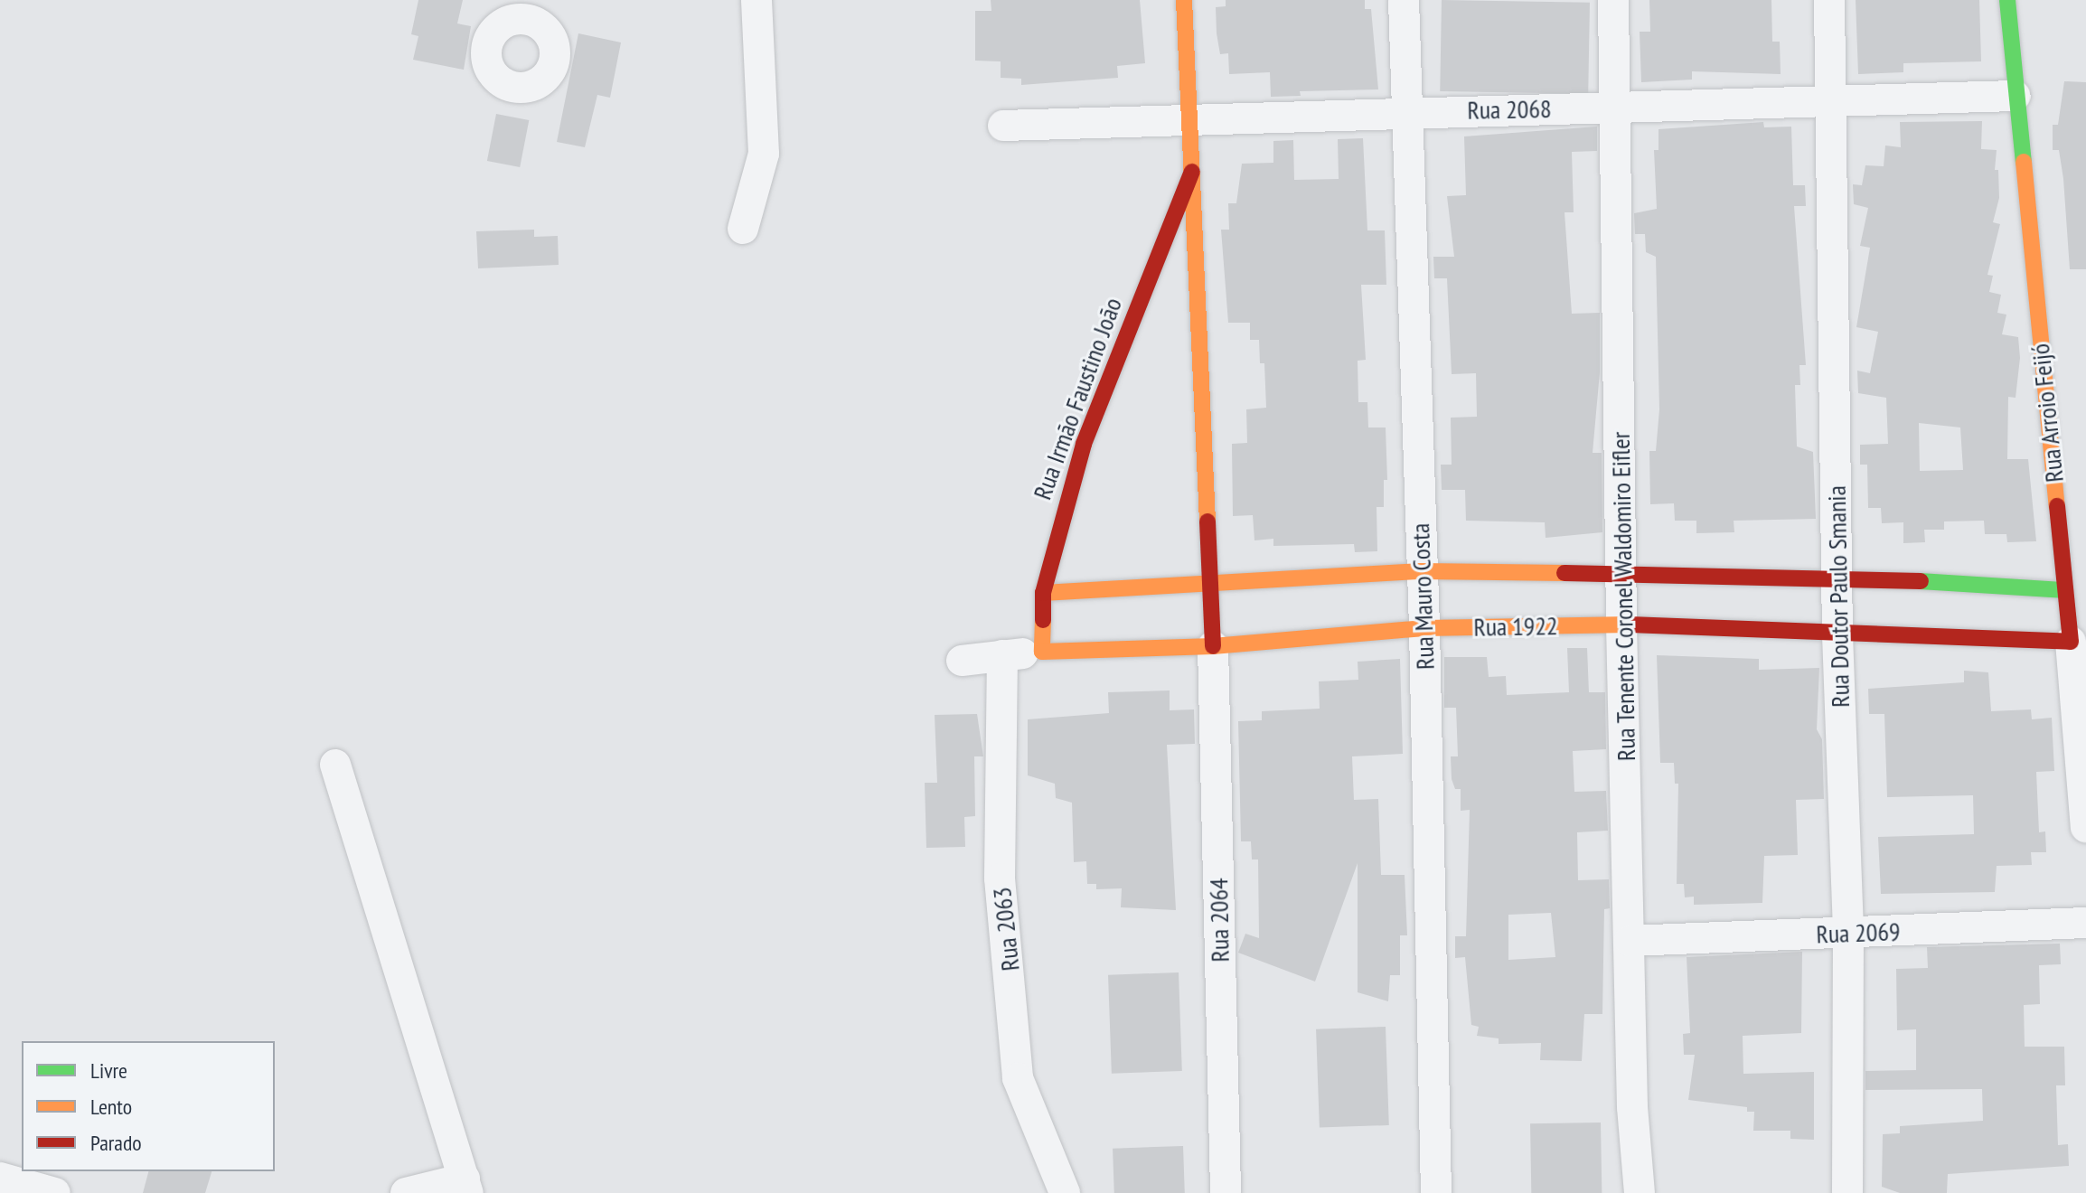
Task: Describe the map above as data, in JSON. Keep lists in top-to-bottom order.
{
  "streets": {
    "street": [
      "Rua 2068",
      "Rua Irmão Faustino João",
      "Rua Arroio Feijó",
      "Rua Mauro Costa",
      "Rua Tenente Coronel Waldomiro Eifler",
      "Rua Doutor Paulo Smania",
      "Rua 1922",
      "Rua 2064",
      "Rua 2063",
      "Rua 2069"
    ]
  },
  "crossings": [
    ["Rua 2068", "Rua Irmão Faustino João"],
    ["Rua 2068", "Rua Arroio Feijó"],
    ["Rua 2068", "Rua Mauro Costa"],
    ["Rua 2068", "Rua Tenente Coronel Waldomiro Eifler"],
    ["Rua 2068", "Rua Doutor Paulo Smania"],
    ["Rua Irmão Faustino João", "Rua 1922"],
    ["Rua Irmão Faustino João", "Rua 2064"],
    ["Rua Arroio Feijó", "Rua 1922"],
    ["Rua Mauro Costa", "Rua 1922"],
    ["Rua Tenente Coronel Waldomiro Eifler", "Rua 1922"],
    ["Rua Tenente Coronel Waldomiro Eifler", "Rua 2069"],
    ["Rua Doutor Paulo Smania", "Rua 1922"],
    ["Rua Doutor Paulo Smania", "Rua 2069"],
    ["Rua 1922", "Rua 2064"],
    ["Rua 1922", "Rua 2063"]
  ],
  "legend": ["Livre", "Lento", "Parado"]
}
